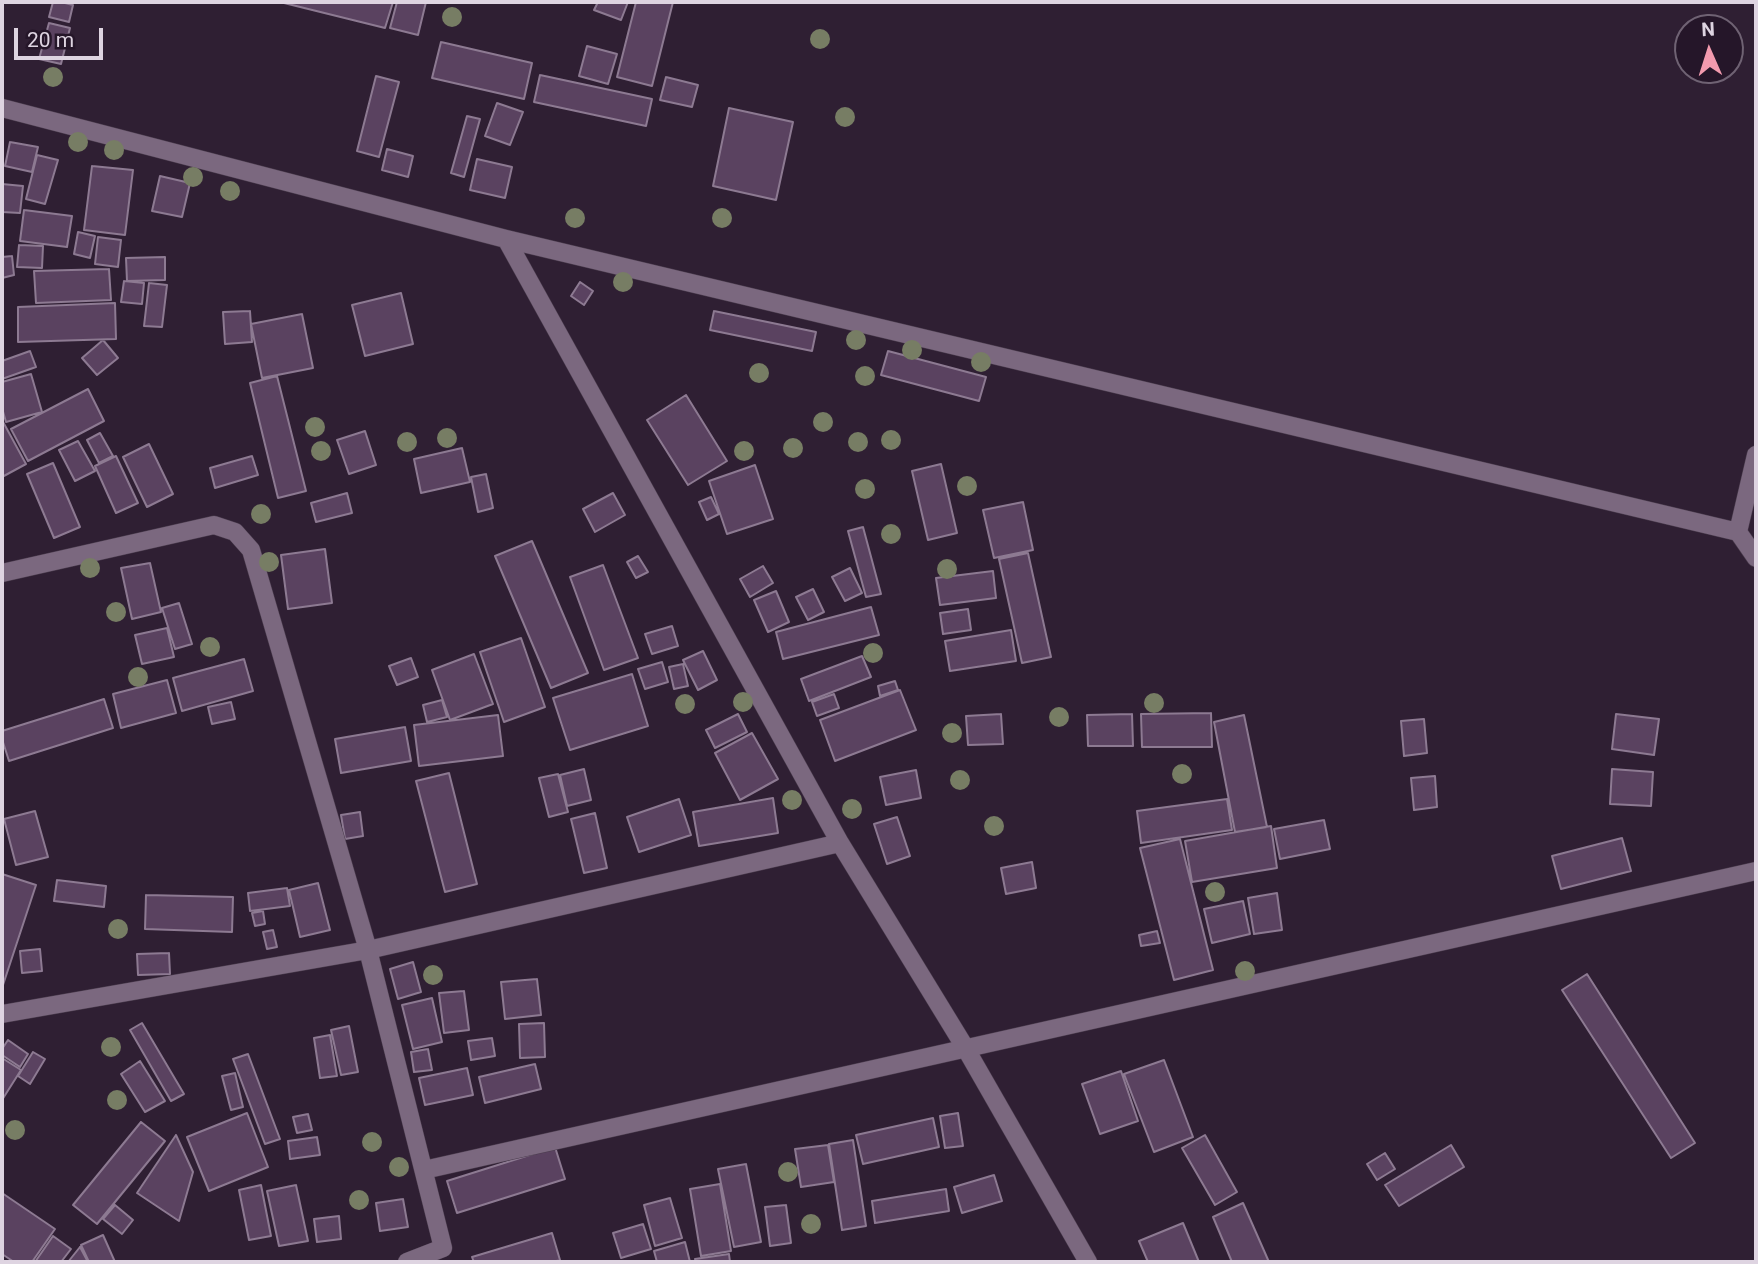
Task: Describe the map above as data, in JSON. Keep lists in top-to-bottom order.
{
  "scale_bar": "20 m",
  "north": "top"
}
